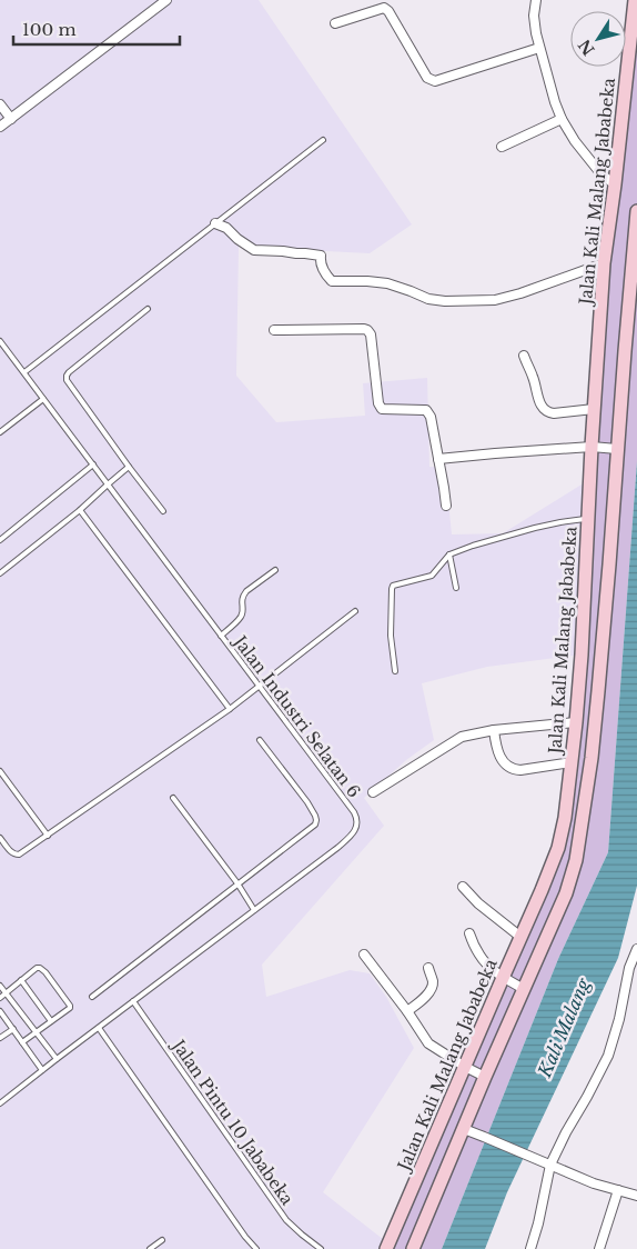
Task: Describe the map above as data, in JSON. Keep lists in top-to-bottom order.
{
  "streets": {
    "main road": ["Jalan Kali Malang Jababeka"],
    "lane": ["Jalan Industri Selatan 6", "Jalan Pintu 10 Jababeka"]
  },
  "crossings": [
    ["Jalan Industri Selatan 6", "Jalan Pintu 10 Jababeka"]
  ],
  "water": ["Kali Malang"],
  "scale_bar": "100 m",
  "north": "bottom left"
}
